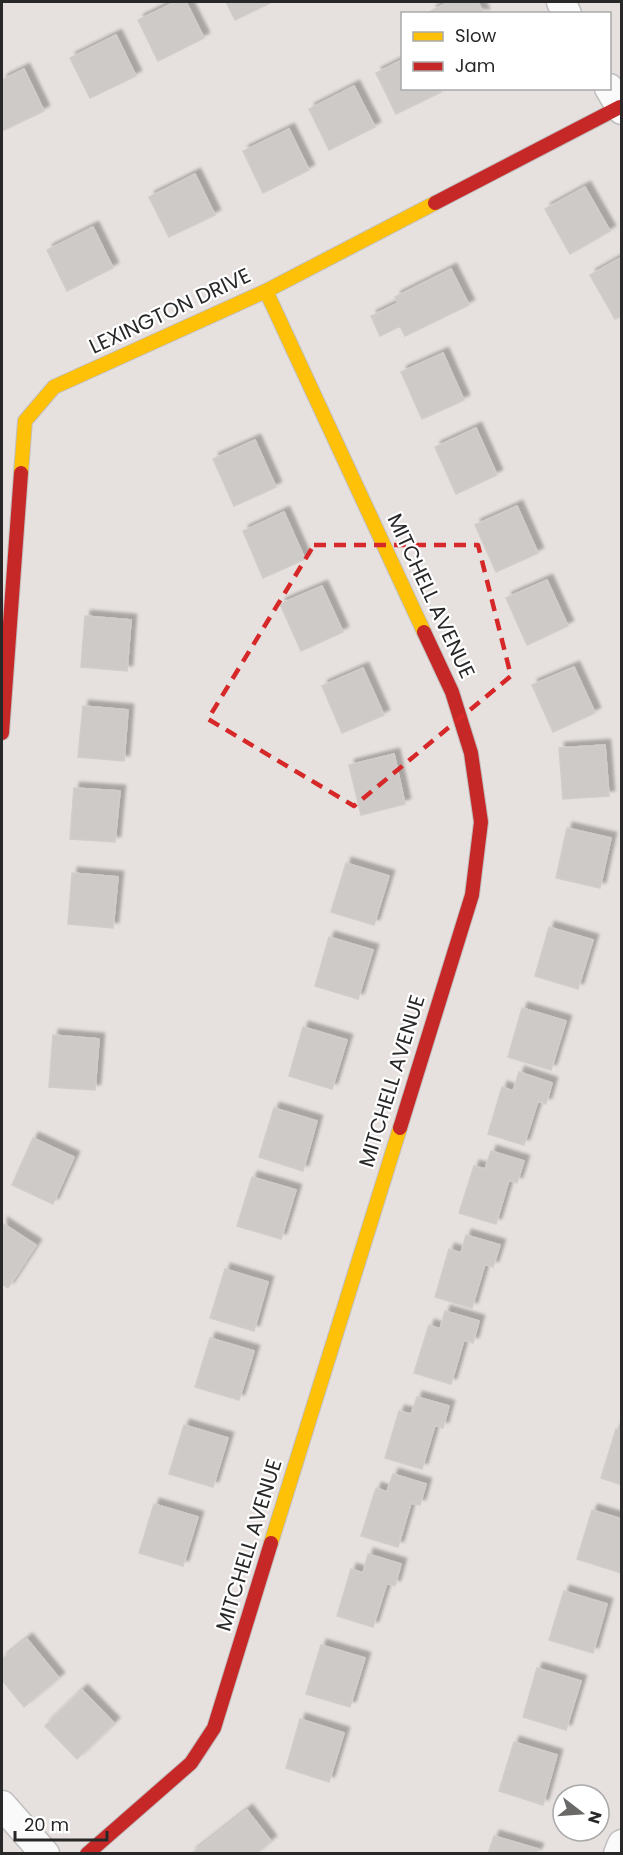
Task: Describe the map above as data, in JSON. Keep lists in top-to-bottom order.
{
  "streets": {
    "street": ["LEXINGTON DRIVE", "MITCHELL AVENUE"]
  },
  "crossings": [
    ["LEXINGTON DRIVE", "MITCHELL AVENUE"]
  ],
  "legend": ["Slow", "Jam"],
  "scale_bar": "20 m",
  "north": "right"
}
